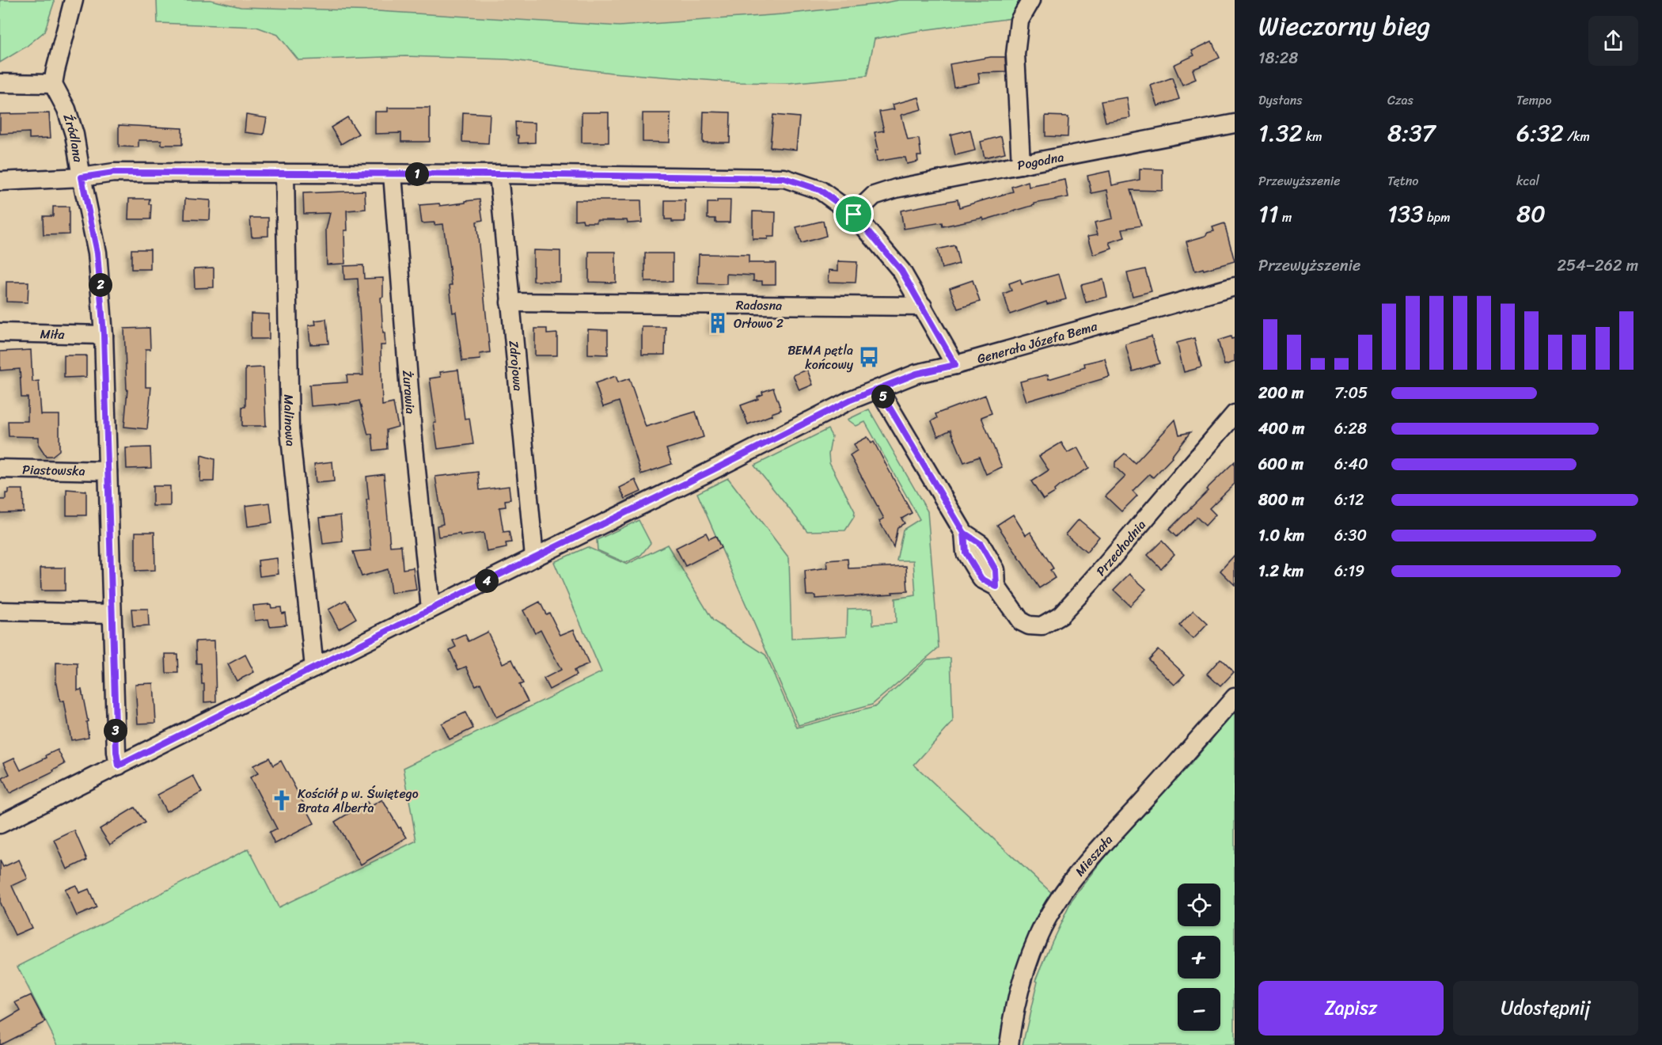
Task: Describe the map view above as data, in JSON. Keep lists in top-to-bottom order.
{
  "streets": {
    "street": [
      "Źródlana",
      "Pogodna",
      "Radosna",
      "Miła",
      "Generała Józefa Bema",
      "Zdrojowa",
      "Żurawia",
      "Malinowa",
      "Piastowska",
      "Przechodnia",
      "Mieszała"
    ]
  },
  "crossings": [
    ["Źródlana", "Miła"],
    ["Źródlana", "Generała Józefa Bema"],
    ["Źródlana", "Piastowska"],
    ["Radosna", "Zdrojowa"],
    ["Generała Józefa Bema", "Zdrojowa"],
    ["Generała Józefa Bema", "Żurawia"],
    ["Generała Józefa Bema", "Malinowa"],
    ["Generała Józefa Bema", "Przechodnia"]
  ],
  "places": {
    "building": ["Orłowo 2"],
    "bus stop": ["BEMA pętla końcowy"],
    "church": ["Kościół p w. Świętego Brata Alberta"]
  },
  "page": {
    "heading": ["Wieczorny bieg", "18:28"],
    "stats": [
      ["Dystans", "1.32 km"],
      ["Czas", "8:37"],
      ["Tempo", "6:32 /km"],
      ["Przewyższenie", "11 m"],
      ["Tętno", "133 bpm"],
      ["kcal", "80"]
    ],
    "pins": [
      "1",
      "2",
      "5",
      "4",
      "3"
    ],
    "chart": ["Przewyższenie", "254–262 m"],
    "list": [
      {
        "name": "200 m",
        "note": "7:05"
      },
      {
        "name": "400 m",
        "note": "6:28"
      },
      {
        "name": "600 m",
        "note": "6:40"
      },
      {
        "name": "800 m",
        "note": "6:12"
      },
      {
        "name": "1.0 km",
        "note": "6:30"
      },
      {
        "name": "1.2 km",
        "note": "6:19"
      }
    ],
    "map_buttons": ["+", "−"],
    "buttons": ["Zapisz", "Udostępnij"]
  }
}
